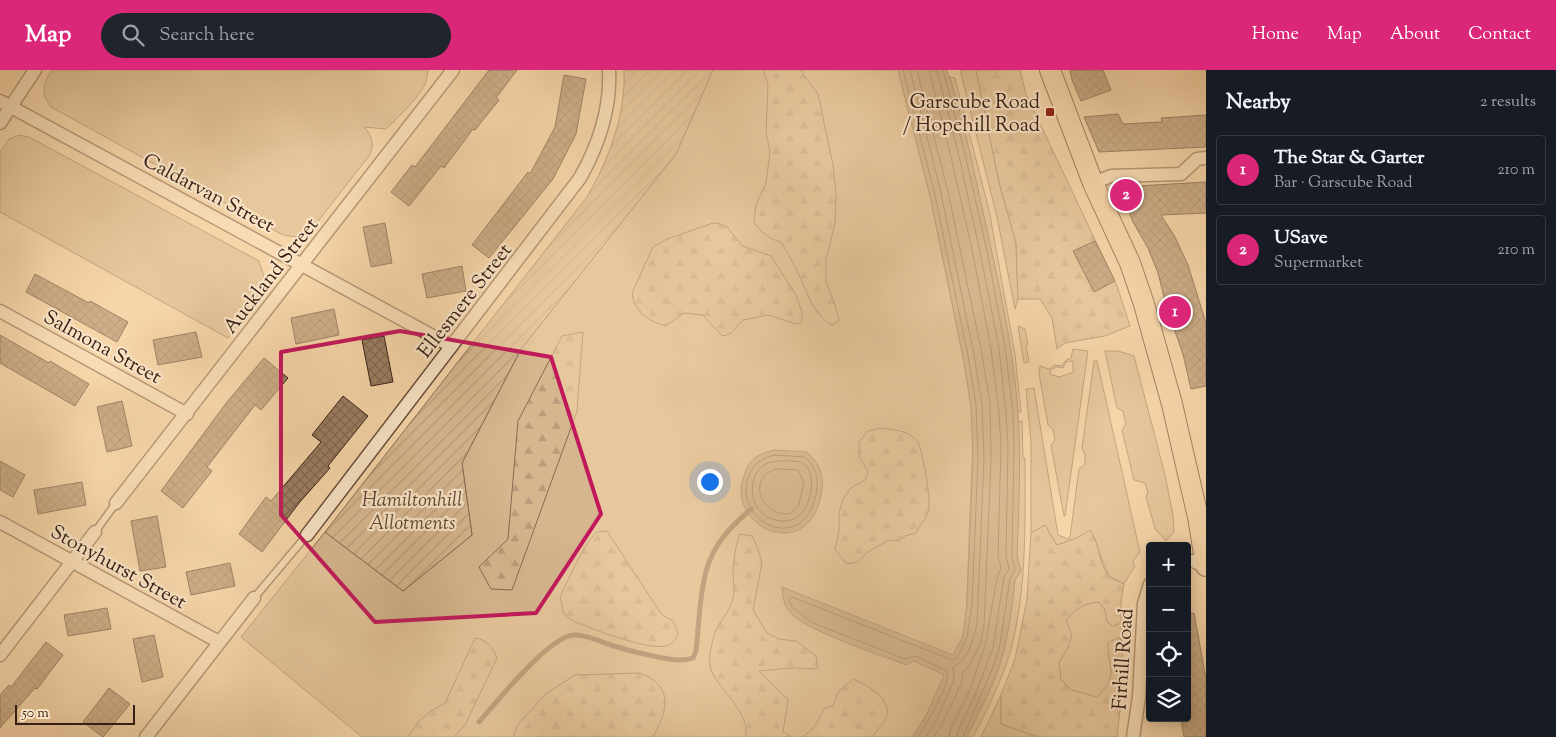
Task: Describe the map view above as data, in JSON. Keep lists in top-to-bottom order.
{
  "streets": {
    "street": [
      "Caldarvan Street",
      "Auckland Street",
      "Ellesmere Street",
      "Salmona Street",
      "Stonyhurst Street",
      "Firhill Road"
    ]
  },
  "crossings": [
    ["Caldarvan Street", "Auckland Street"],
    ["Caldarvan Street", "Ellesmere Street"],
    ["Auckland Street", "Salmona Street"]
  ],
  "parks": ["Hamiltonhill Allotments"],
  "places": {
    "transit": ["Garscube Road / Hopehill Road"]
  },
  "scale_bar": "50 m",
  "page": {
    "header": "Map",
    "search": "Search here",
    "nav": [
      "Home",
      "Map",
      "About",
      "Contact"
    ],
    "heading": ["Nearby", "2 results"],
    "list": [
      {
        "mark": "1",
        "name": "The Star & Garter",
        "note": "Bar · Garscube Road",
        "value": "210 m"
      },
      {
        "mark": "2",
        "name": "USave",
        "note": "Supermarket",
        "value": "210 m"
      }
    ],
    "pins": ["2", "1"],
    "map_buttons": ["+", "−"],
    "scale": "50 m"
  }
}
